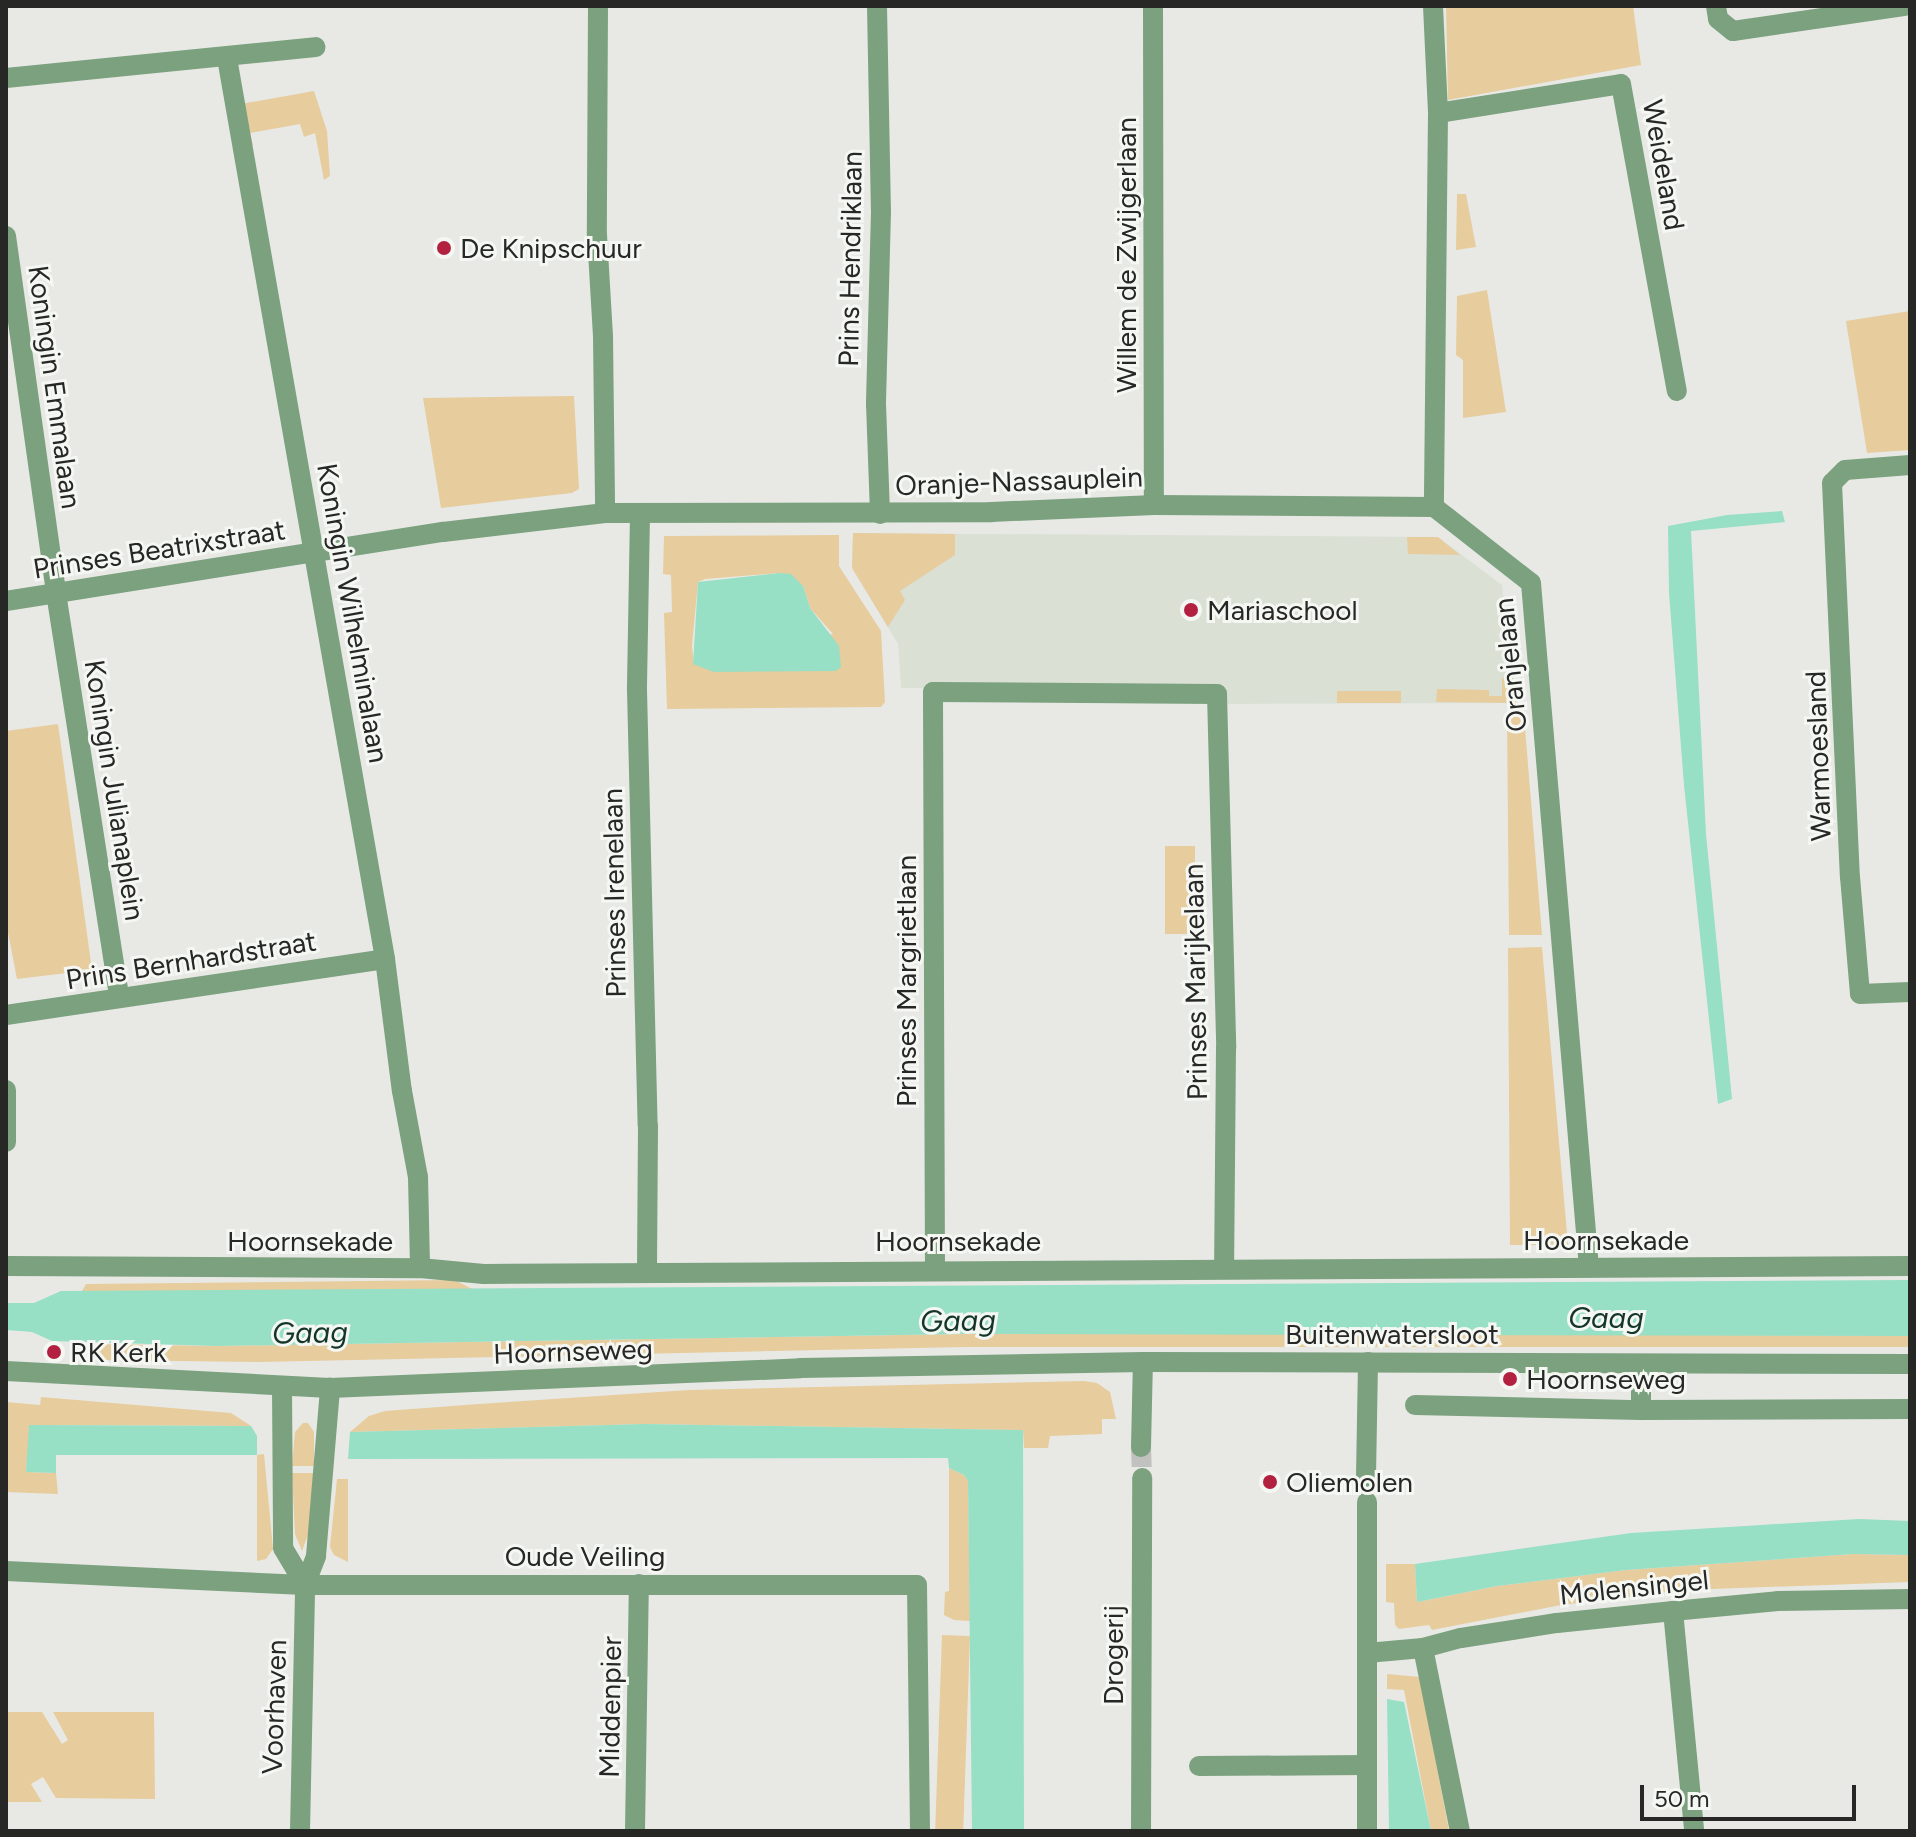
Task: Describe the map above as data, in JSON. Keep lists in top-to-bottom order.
{
  "streets": {
    "street": [
      "Weideland",
      "Willem de Zwijgerlaan",
      "Prins Hendriklaan",
      "Koningin Emmalaan",
      "Oranje-Nassauplein",
      "Prinses Beatrixstraat",
      "Koningin Wilhelminalaan",
      "Oranjelaan",
      "Warmoesland",
      "Koningin Julianaplein",
      "Prinses Irenelaan",
      "Prins Bernhardstraat",
      "Prinses Margrietlaan",
      "Prinses Marijkelaan",
      "Hoornsekade",
      "Buitenwatersloot",
      "Hoornseweg",
      "Oude Veiling",
      "Molensingel",
      "Drogerij",
      "Voorhaven",
      "Middenpier"
    ]
  },
  "crossings": [
    ["Willem de Zwijgerlaan", "Oranje-Nassauplein"],
    ["Prins Hendriklaan", "Oranje-Nassauplein"],
    ["Koningin Emmalaan", "Prinses Beatrixstraat"],
    ["Koningin Emmalaan", "Koningin Julianaplein"],
    ["Oranje-Nassauplein", "Prinses Beatrixstraat"],
    ["Oranje-Nassauplein", "Oranjelaan"],
    ["Oranje-Nassauplein", "Prinses Irenelaan"],
    ["Prinses Beatrixstraat", "Koningin Wilhelminalaan"],
    ["Prinses Beatrixstraat", "Koningin Julianaplein"],
    ["Koningin Wilhelminalaan", "Prins Bernhardstraat"],
    ["Koningin Wilhelminalaan", "Hoornsekade"],
    ["Oranjelaan", "Hoornsekade"],
    ["Koningin Julianaplein", "Prins Bernhardstraat"],
    ["Prinses Irenelaan", "Hoornsekade"],
    ["Prinses Margrietlaan", "Prinses Marijkelaan"],
    ["Prinses Margrietlaan", "Hoornsekade"],
    ["Prinses Marijkelaan", "Hoornsekade"],
    ["Buitenwatersloot", "Hoornseweg"],
    ["Hoornseweg", "Voorhaven"],
    ["Oude Veiling", "Voorhaven"],
    ["Oude Veiling", "Middenpier"]
  ],
  "water": ["Gaag"],
  "places": [
    "De Knipschuur",
    "Mariaschool",
    "RK Kerk",
    "Hoornseweg",
    "Oliemolen"
  ],
  "scale_bar": "50 m"
}
